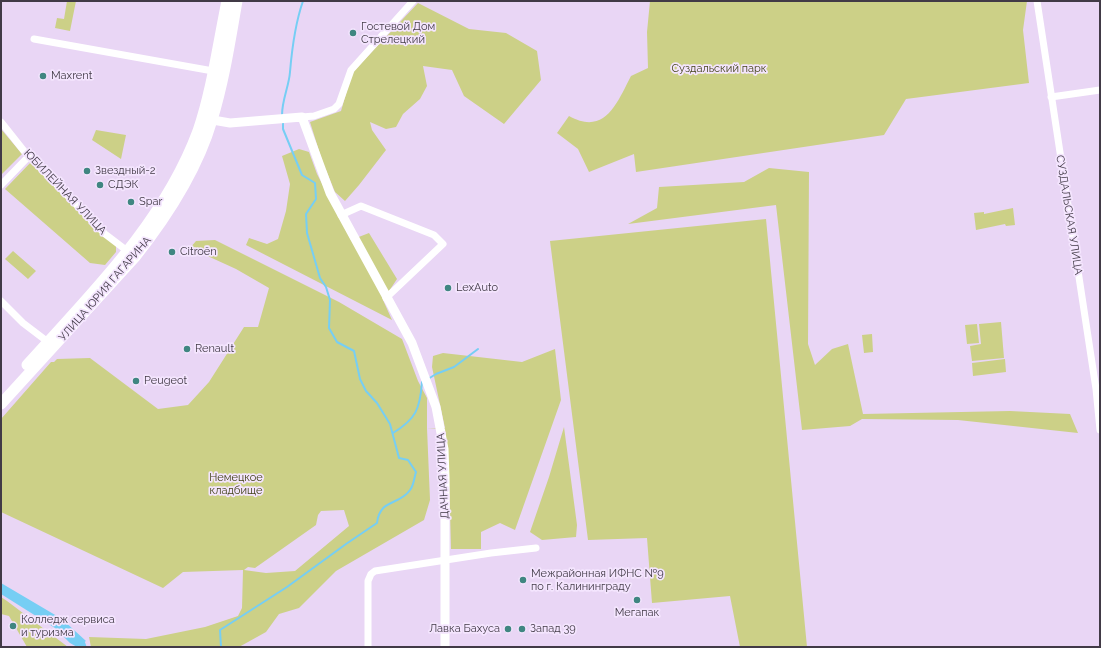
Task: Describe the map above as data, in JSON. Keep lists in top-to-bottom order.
{
  "streets": {
    "main road": ["УЛИЦА ЮРИЯ ГАГАРИНА"],
    "street": ["ЮБИЛЕЙНАЯ УЛИЦА", "СУЗДАЛЬСКАЯ УЛИЦА", "ДАЧНАЯ УЛИЦА"]
  },
  "crossings": [
    ["ЮБИЛЕЙНАЯ УЛИЦА", "УЛИЦА ЮРИЯ ГАГАРИНА"]
  ],
  "parks": ["Суздальский парк", "Немецкое кладбище"],
  "places": [
    "Гостевой Дом Стрелецкий",
    "Maxrent",
    "Звездный-2",
    "СДЭК",
    "Spar",
    "Citroën",
    "LexAuto",
    "Renault",
    "Peugeot",
    "Межрайонная ИФНС №9 по г. Калининграду",
    "Мегапак",
    "Колледж сервиса и туризма",
    "Лавка Бахуса",
    "Запад 39"
  ]
}
